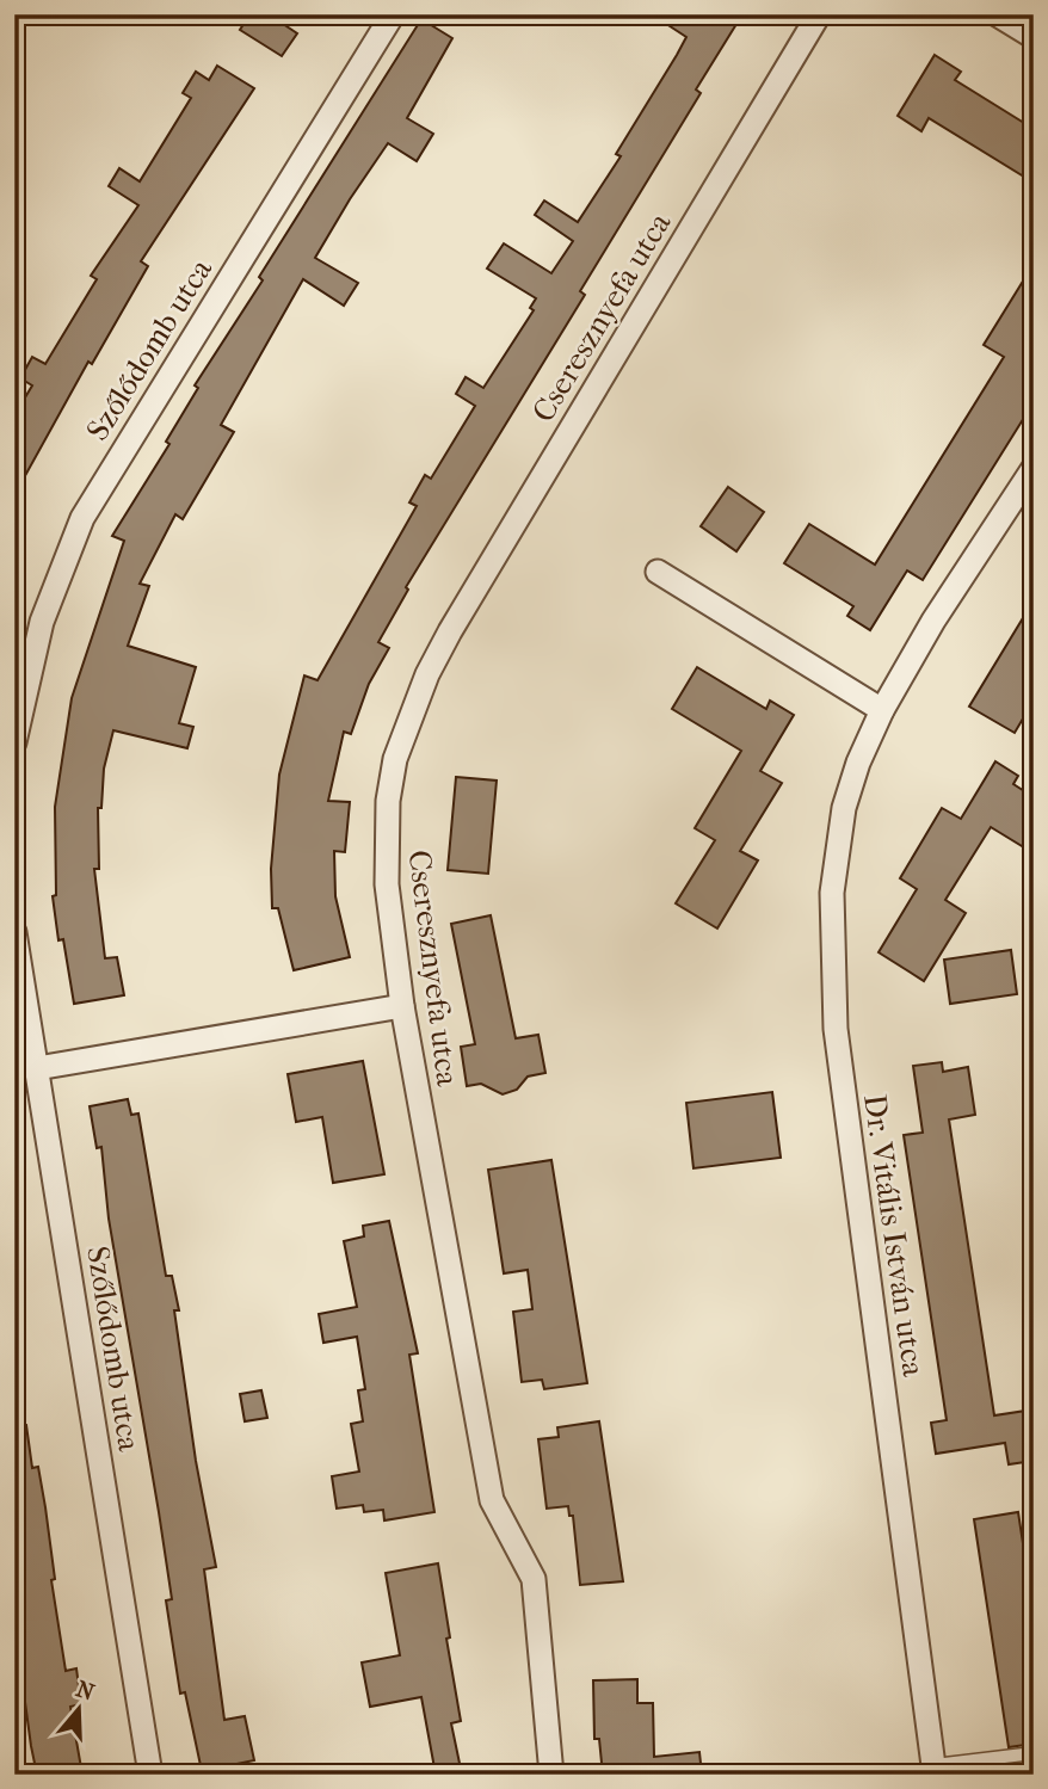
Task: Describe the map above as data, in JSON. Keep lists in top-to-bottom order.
{
  "streets": {
    "street": ["Cseresznyefa utca", "Szőlődomb utca", "Dr. Vitális István utca"]
  },
  "north": "top"
}
